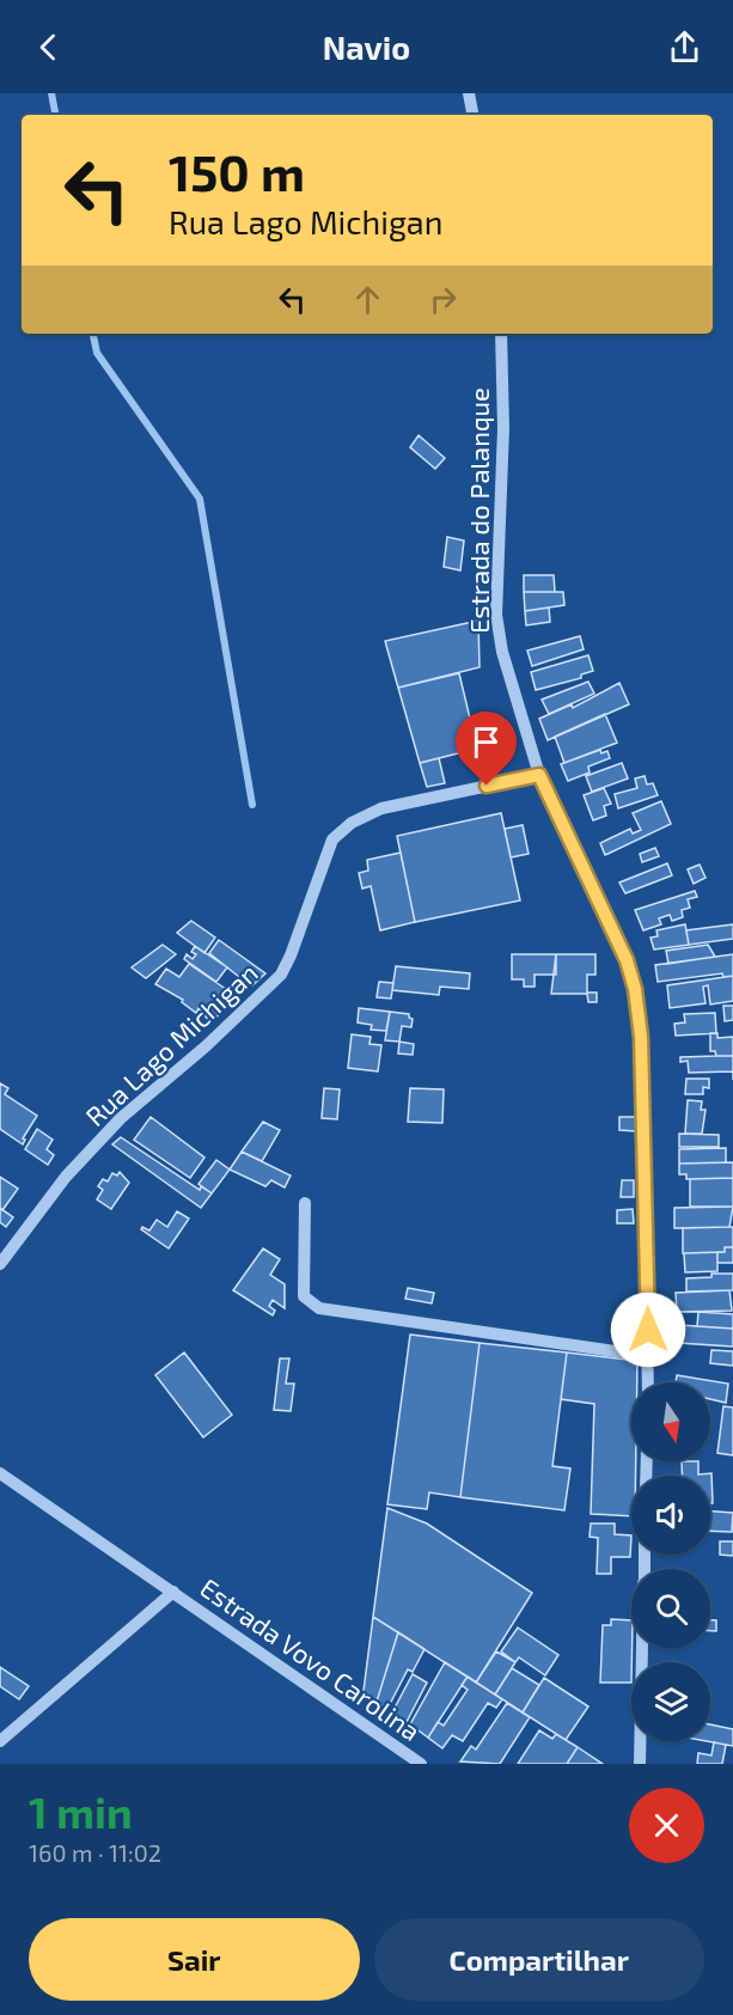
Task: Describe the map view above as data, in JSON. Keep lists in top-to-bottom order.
{
  "streets": {
    "street": ["Estrada do Palanque", "Rua Lago Michigan", "Estrada Vovo Carolina"]
  },
  "crossings": [
    ["Estrada do Palanque", "Rua Lago Michigan"]
  ],
  "north": "bottom",
  "page": {
    "header": "Navio",
    "turn": ["150 m", "Rua Lago Michigan"],
    "heading": ["1 min", "160 m · 11:02"],
    "buttons": ["Sair", "Compartilhar"]
  }
}
